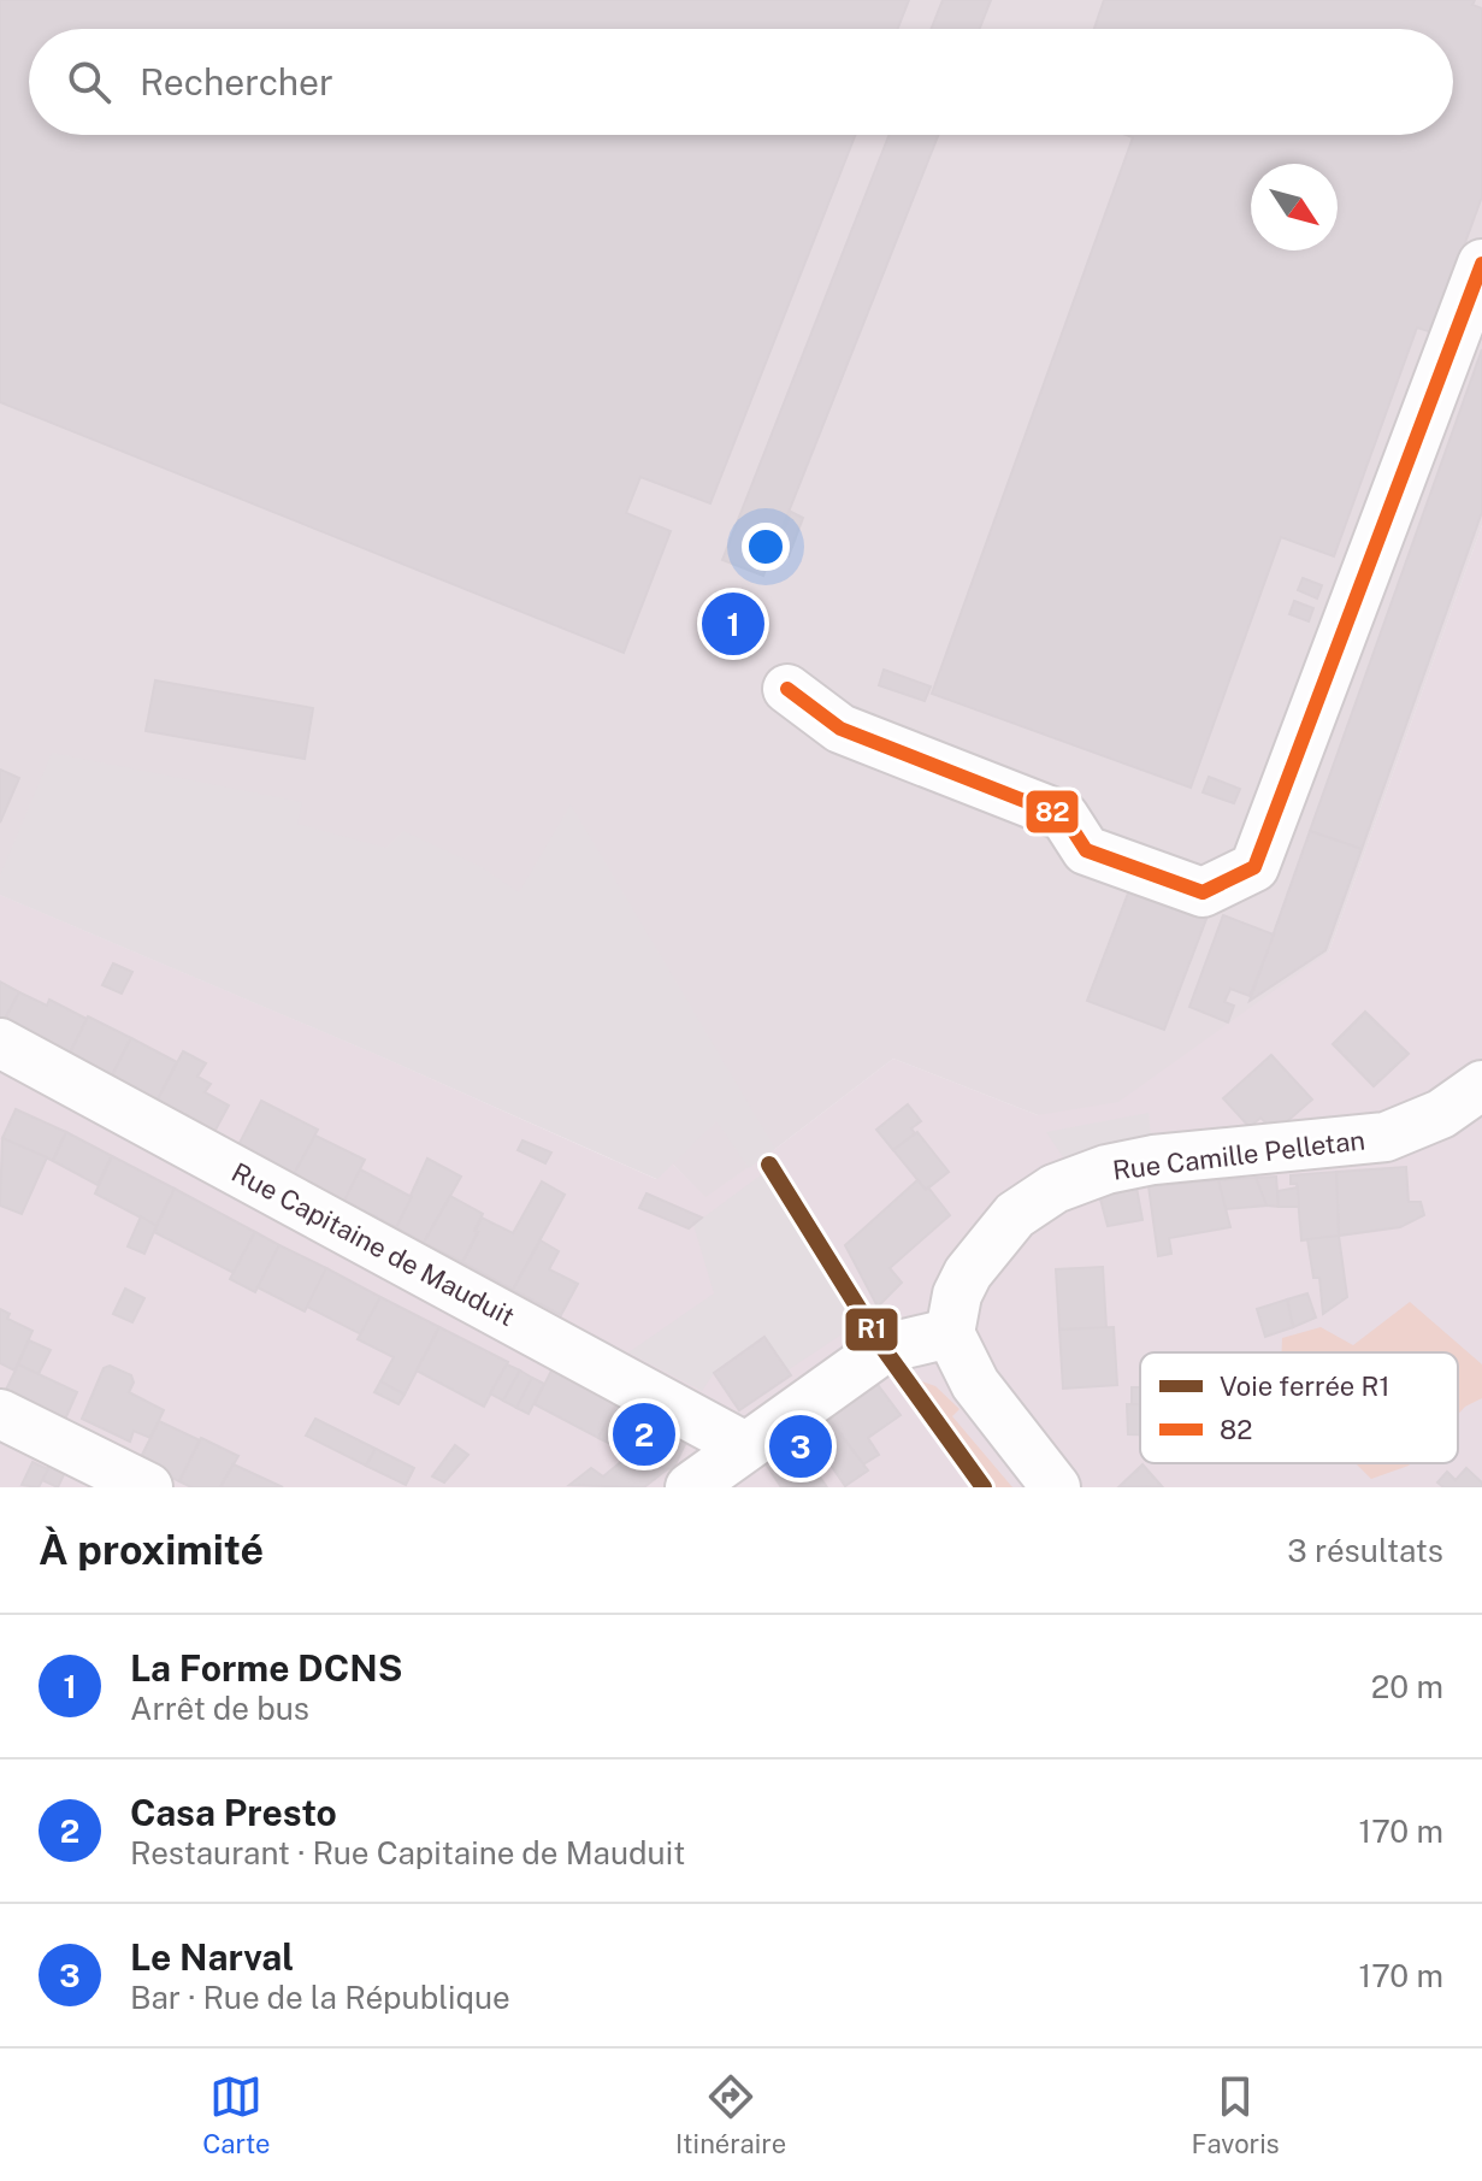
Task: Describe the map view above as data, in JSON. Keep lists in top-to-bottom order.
{
  "streets": {
    "street": ["Rue Camille Pelletan", "Rue Capitaine de Mauduit"]
  },
  "lines": ["transit line 82", "rail line R1"],
  "legend": ["Voie ferrée R1", "82"],
  "north": "bottom right",
  "page": {
    "search": "Rechercher",
    "pins": ["1", "2", "3"],
    "heading": ["À proximité", "3 résultats"],
    "list": [
      {
        "mark": "1",
        "name": "La Forme DCNS",
        "note": "Arrêt de bus",
        "value": "20 m"
      },
      {
        "mark": "2",
        "name": "Casa Presto",
        "note": "Restaurant · Rue Capitaine de Mauduit",
        "value": "170 m"
      },
      {
        "mark": "3",
        "name": "Le Narval",
        "note": "Bar · Rue de la République",
        "value": "170 m"
      }
    ],
    "nav": ["Carte", "Itinéraire", "Favoris"]
  }
}
